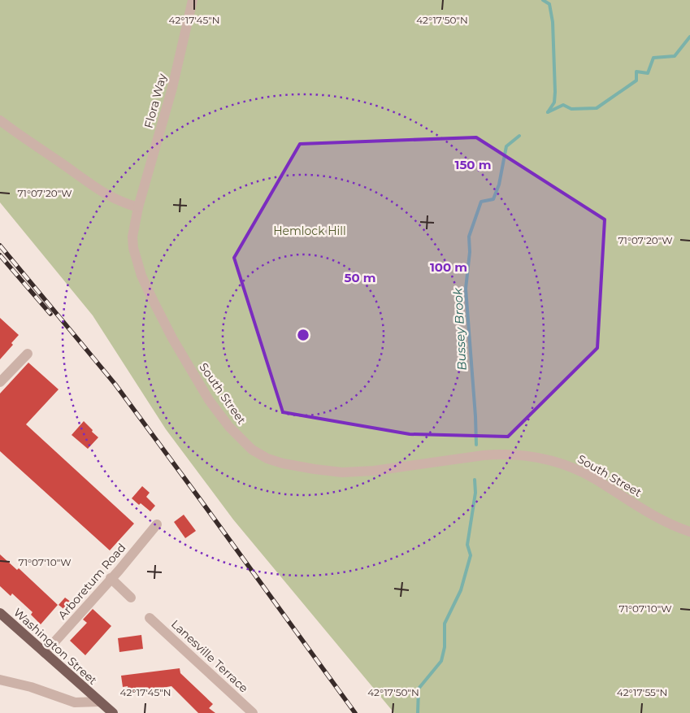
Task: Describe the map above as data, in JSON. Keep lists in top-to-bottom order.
{
  "streets": {
    "main road": ["Washington Street"],
    "street": [
      "Flora Way",
      "South Street",
      "Arboretum Road",
      "Lanesville Terrace"
    ]
  },
  "crossings": [
    ["Flora Way", "South Street"],
    ["Arboretum Road", "Washington Street"]
  ],
  "water": ["Bussey Brook"],
  "parks": ["Hemlock Hill"],
  "coordinates": [
    "42°17'45\"N",
    "42°17'50\"N",
    "71°07'20\"W",
    "71°07'10\"W",
    "42°17'55\"N"
  ],
  "rings": ["150 m", "100 m", "50 m"]
}
